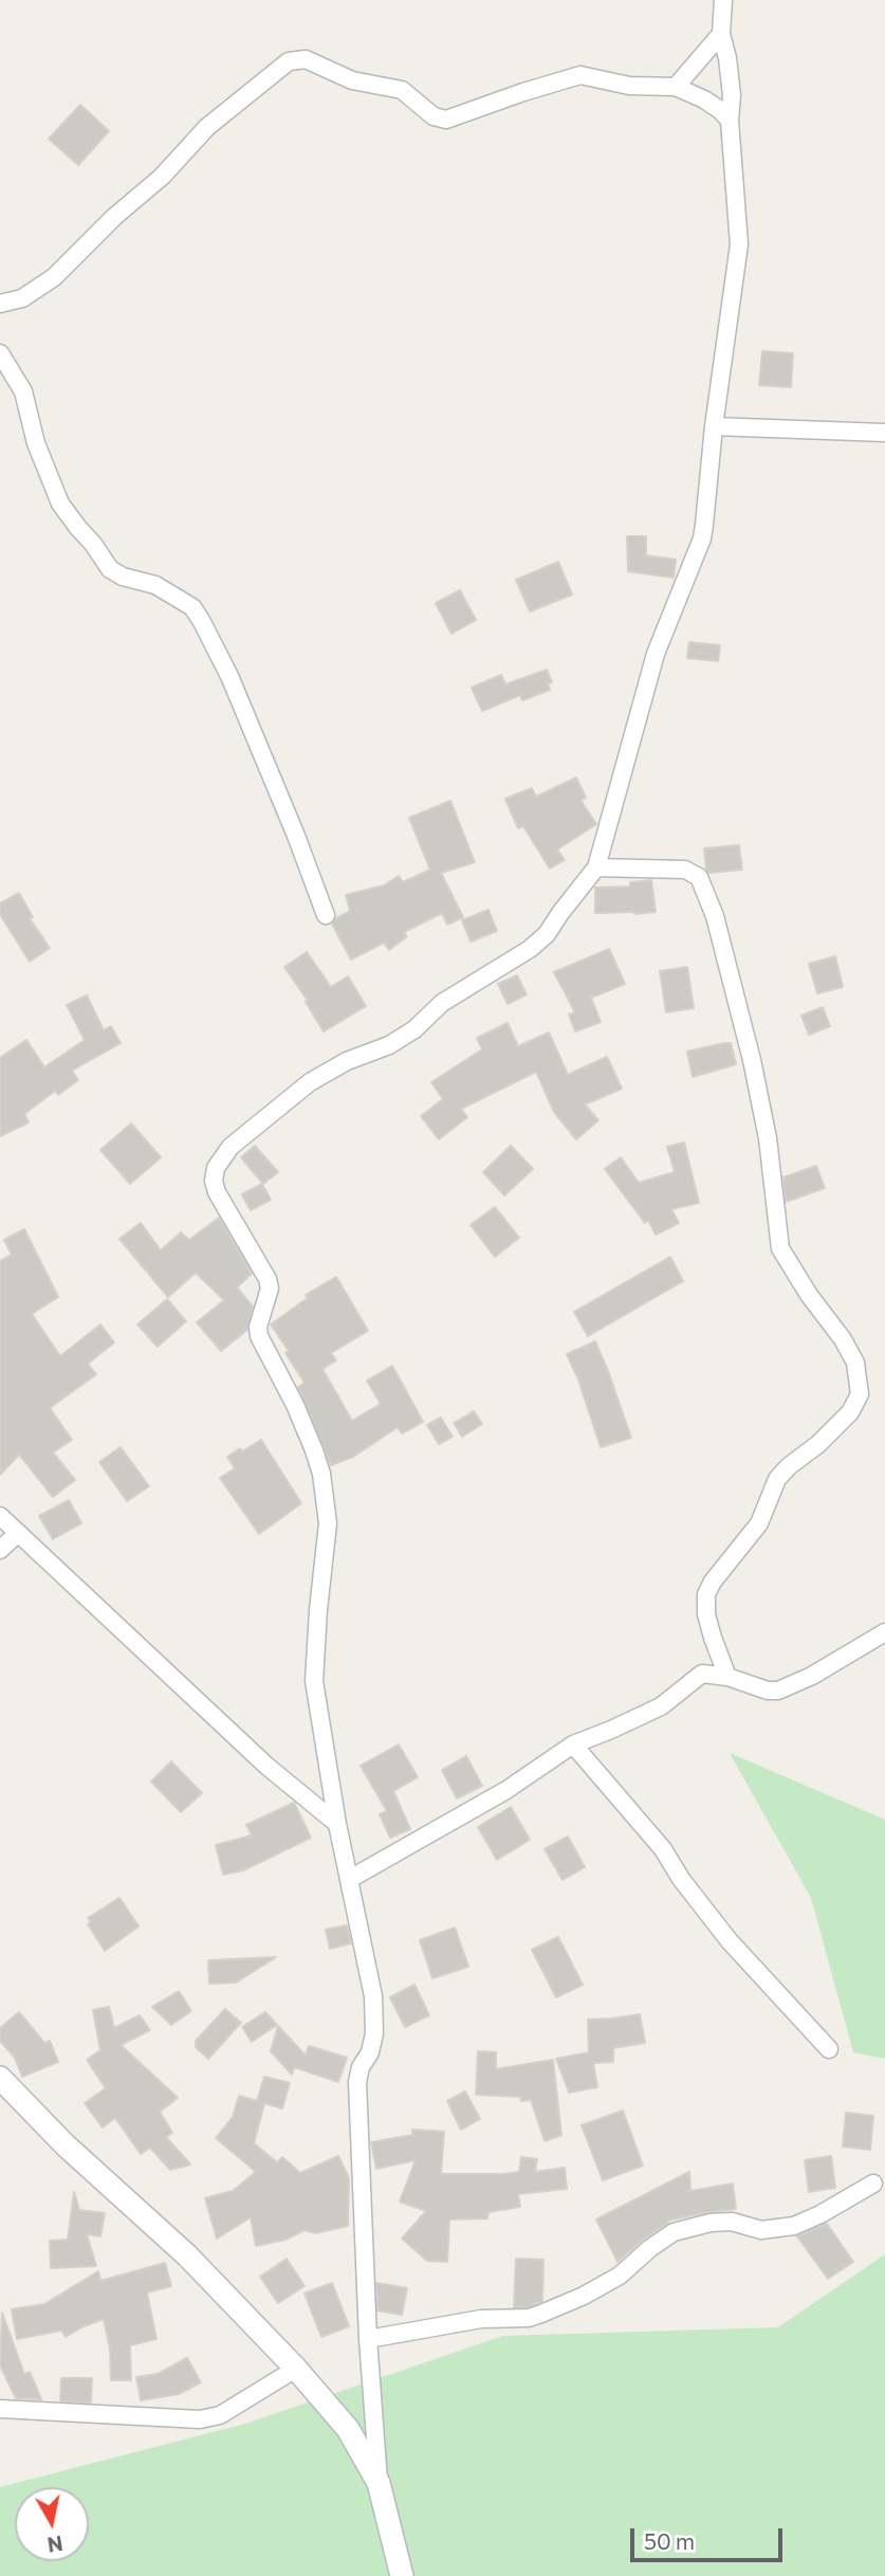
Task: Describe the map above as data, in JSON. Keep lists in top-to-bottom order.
{
  "scale_bar": "50 m",
  "north": "bottom"
}
